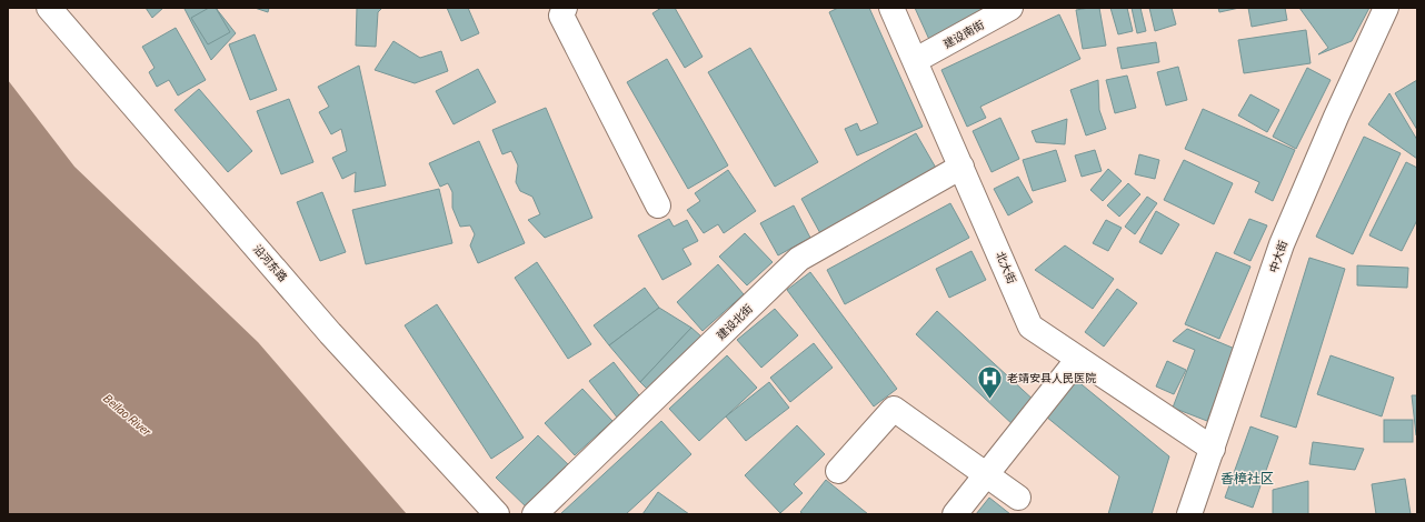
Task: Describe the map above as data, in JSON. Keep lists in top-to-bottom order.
{
  "streets": {
    "street": [
      "建设南街",
      "中大街",
      "沿河东路",
      "北大街",
      "建设北街"
    ]
  },
  "crossings": [
    ["建设南街", "北大街"],
    ["中大街", "北大街"],
    ["北大街", "建设北街"]
  ],
  "districts": ["香樟社区"],
  "water": ["Beilao River"],
  "places": {
    "hospital": ["老靖安县人民医院"]
  }
}
